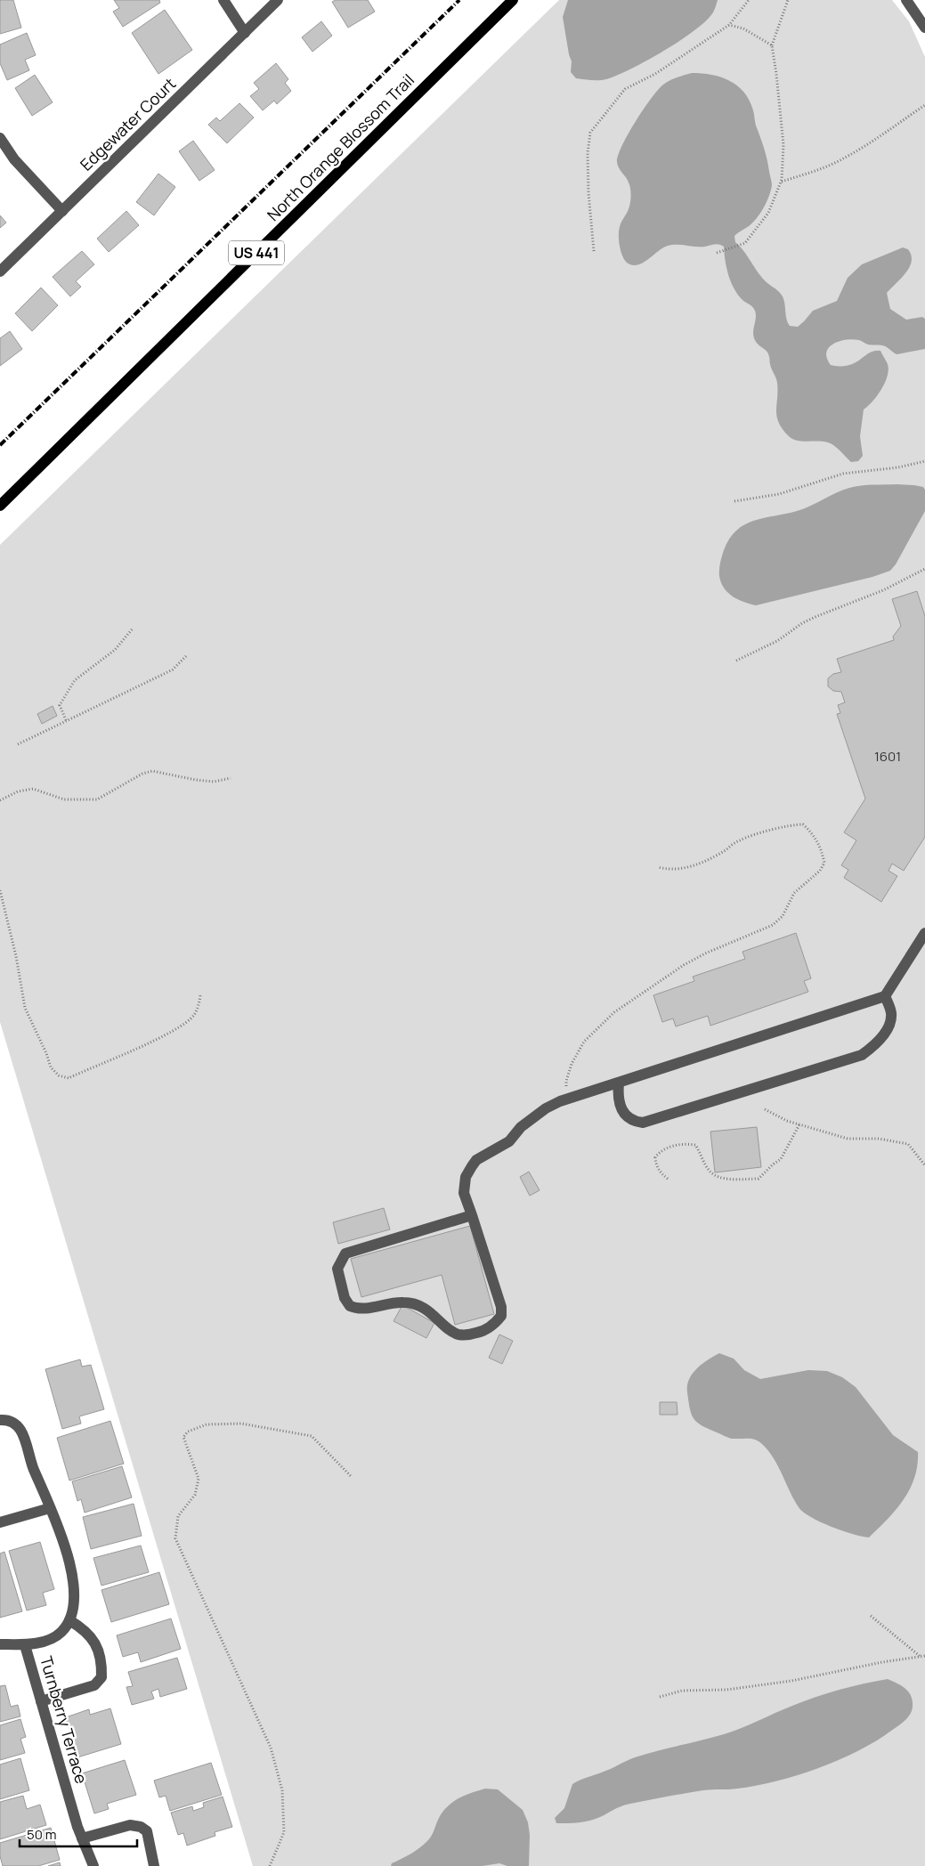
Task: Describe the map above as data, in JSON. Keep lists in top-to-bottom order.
{
  "streets": {
    "main road": ["North Orange Blossom Trail", "US 441"],
    "street": ["Edgewater Court", "Turnberry Terrace"]
  },
  "house_numbers": ["1601"],
  "scale_bar": "50 m"
}
